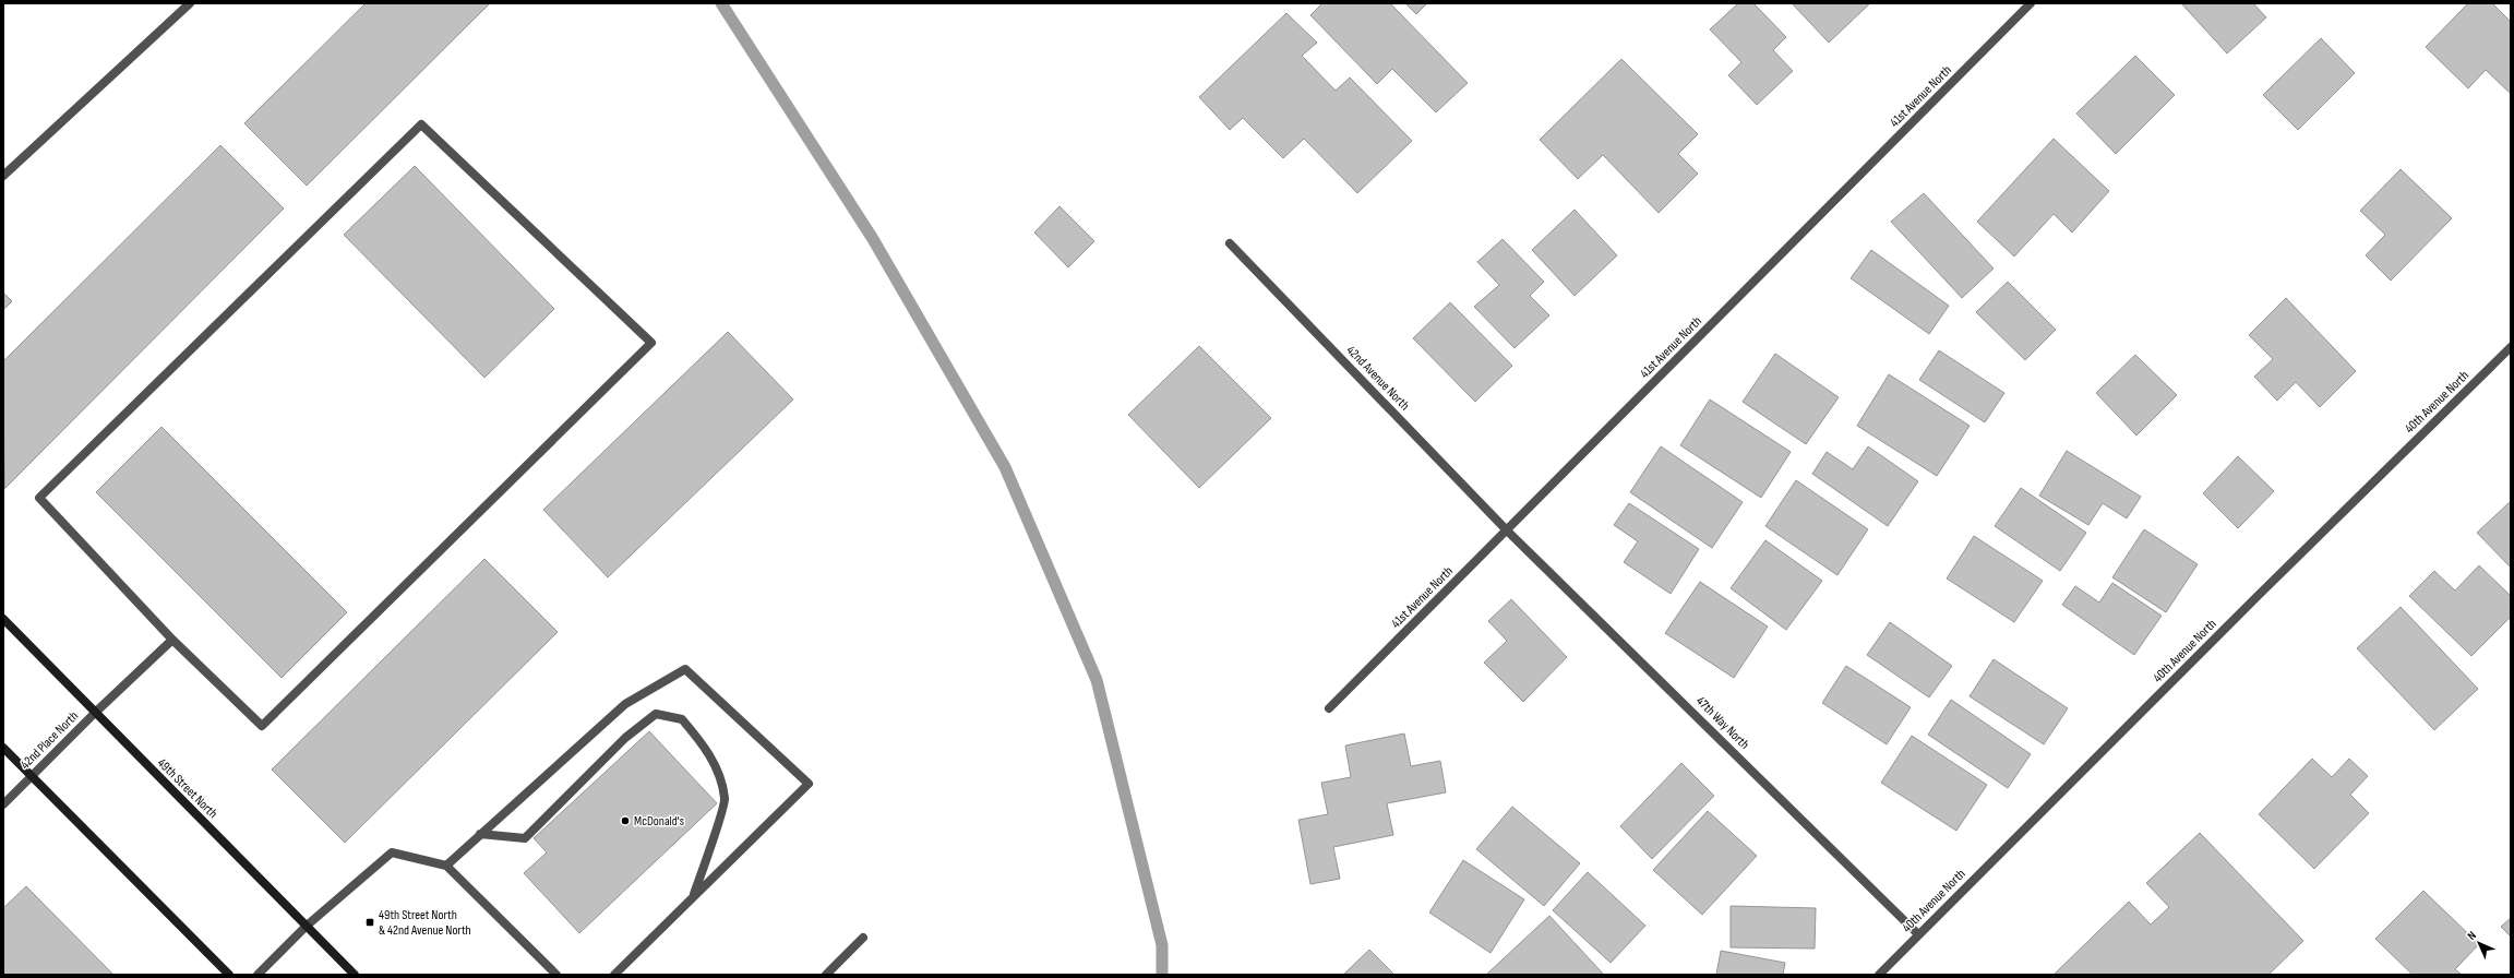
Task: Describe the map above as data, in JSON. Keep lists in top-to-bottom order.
{
  "streets": {
    "main road": ["49th Street North"],
    "street": [
      "41st Avenue North",
      "42nd Avenue North",
      "40th Avenue North",
      "47th Way North",
      "42nd Place North"
    ]
  },
  "crossings": [
    ["41st Avenue North", "42nd Avenue North"],
    ["41st Avenue North", "47th Way North"],
    ["42nd Avenue North", "47th Way North"],
    ["40th Avenue North", "47th Way North"],
    ["42nd Place North", "49th Street North"]
  ],
  "places": {
    "other": ["McDonald's"],
    "transit": ["49th Street North & 42nd Avenue North"]
  },
  "north": "top left"
}
